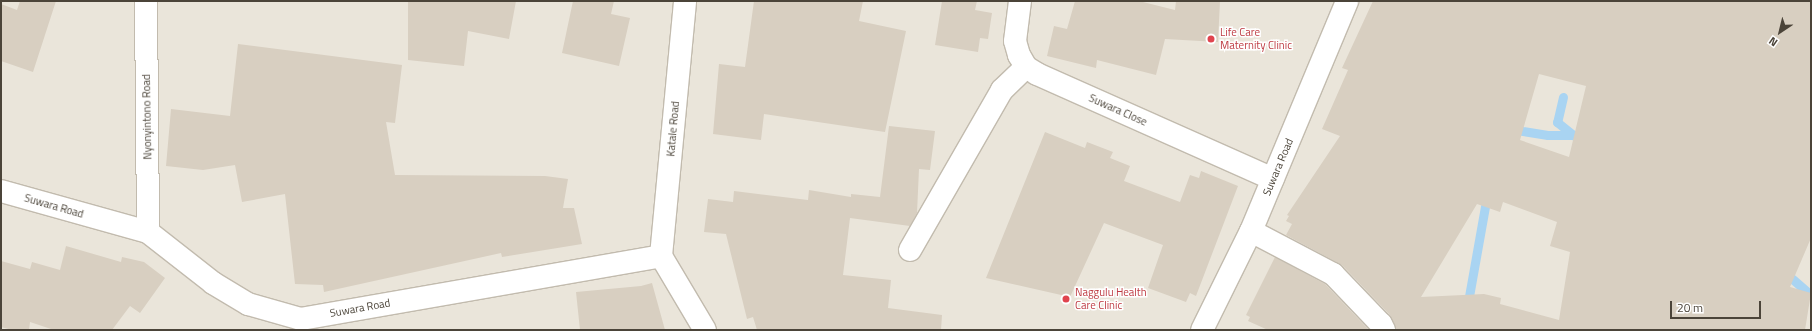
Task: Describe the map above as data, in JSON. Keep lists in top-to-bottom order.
{
  "streets": {
    "street": [
      "Suwara Close",
      "Nyonyintono Road",
      "Katale Road",
      "Suwara Road"
    ]
  },
  "crossings": [
    ["Suwara Close", "Suwara Road"],
    ["Nyonyintono Road", "Suwara Road"],
    ["Katale Road", "Suwara Road"]
  ],
  "places": ["Life Care Maternity Clinic", "Naggulu Health Care Clinic"],
  "scale_bar": "20 m",
  "north": "bottom left"
}
